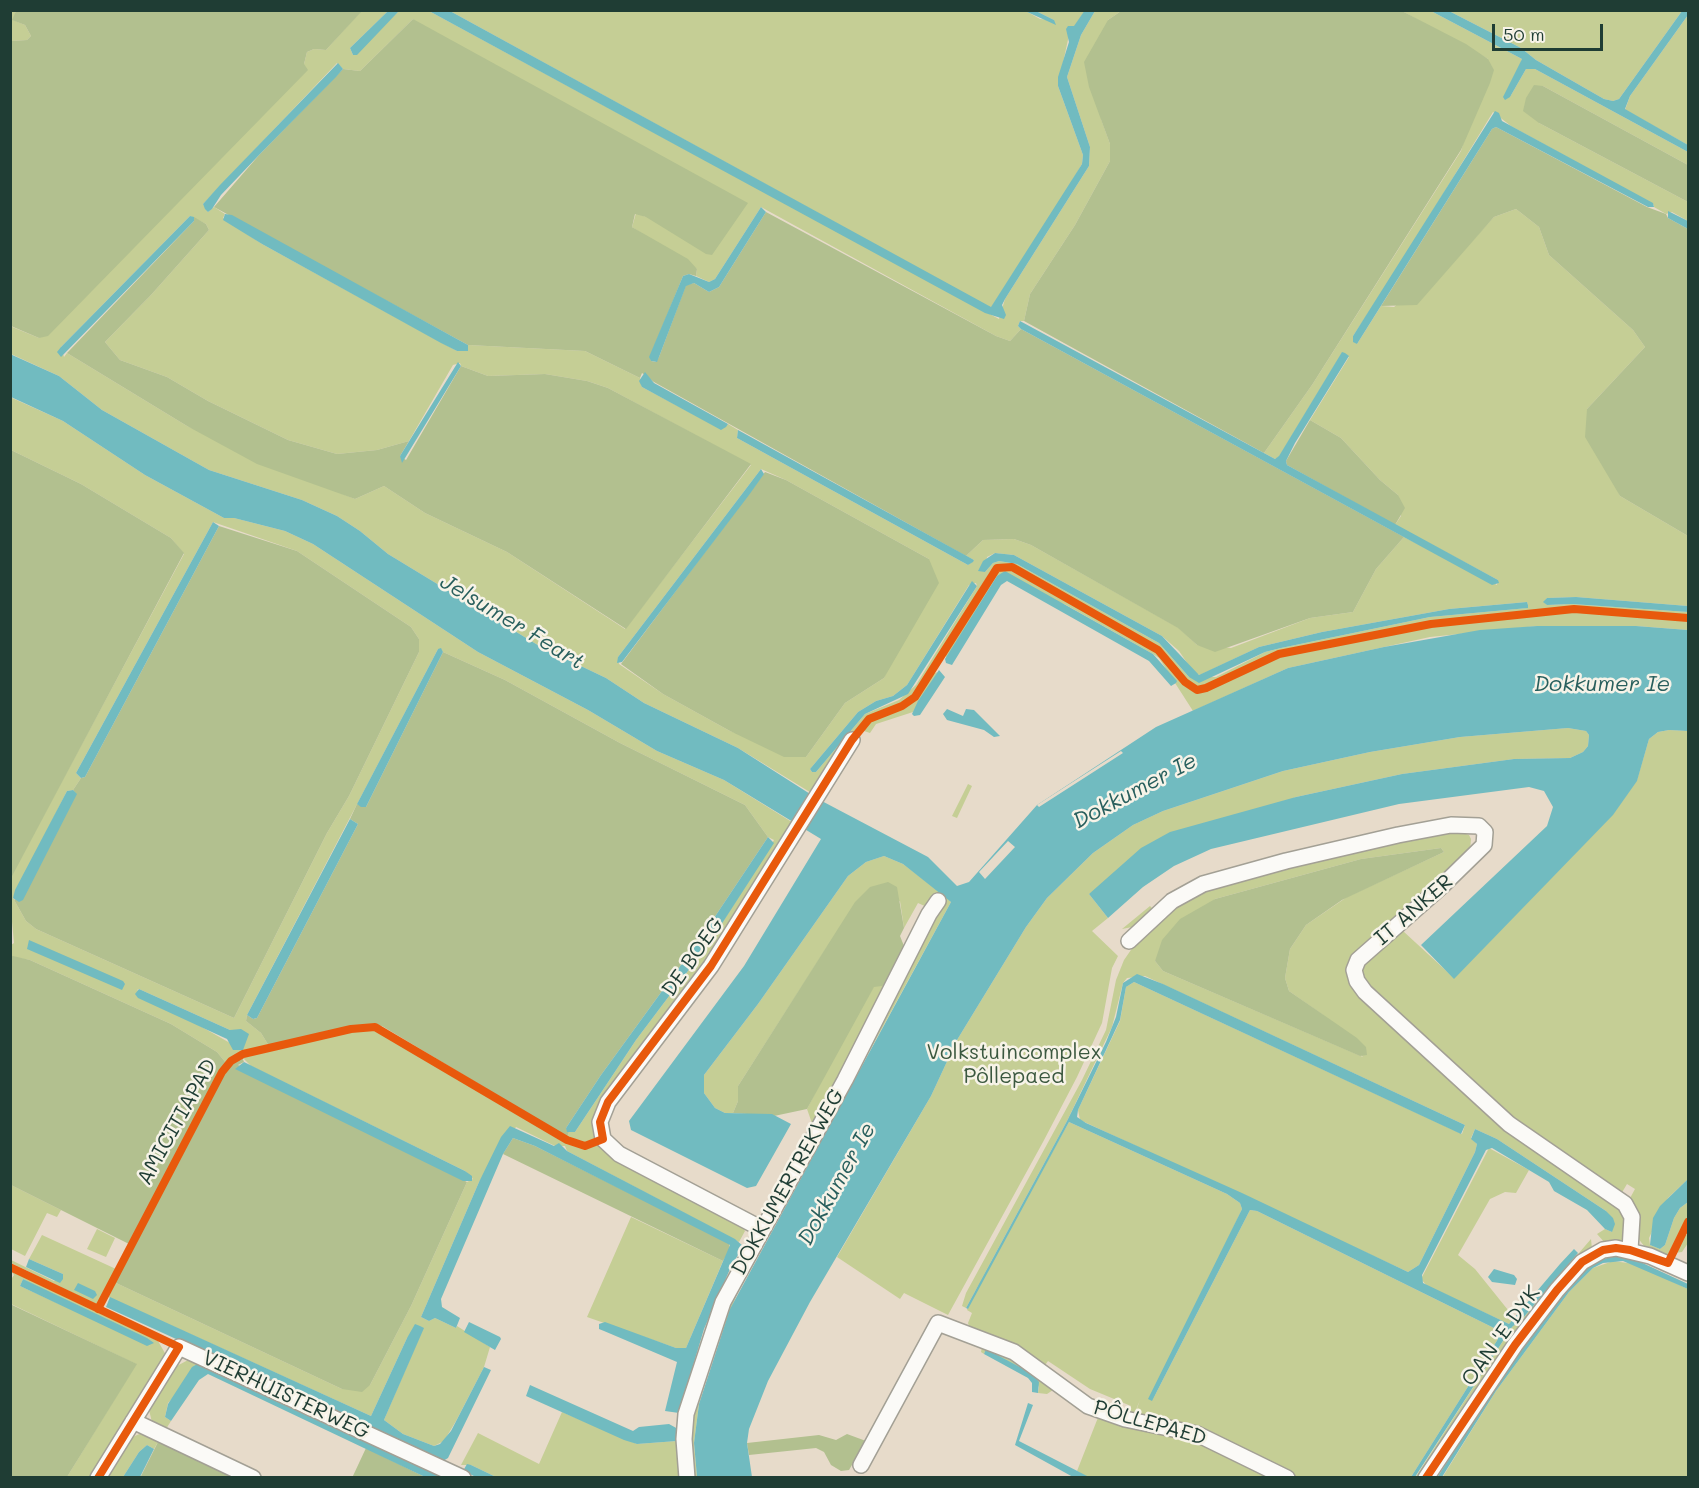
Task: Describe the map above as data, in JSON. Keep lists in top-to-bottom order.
{
  "streets": {
    "street": [
      "IT ANKER",
      "DE BOEG",
      "DOKKUMERTREKWEG",
      "OAN 'E DYK",
      "VIERHUISTERWEG",
      "PÔLLEPAED"
    ],
    "cycle path": ["AMICITIAPAD"]
  },
  "crossings": [
    ["IT ANKER", "OAN 'E DYK"],
    ["DE BOEG", "DOKKUMERTREKWEG"]
  ],
  "water": ["Jelsumer Feart", "Dokkumer Ie"],
  "parks": ["Volkstuincomplex Pôllepaed"],
  "scale_bar": "50 m"
}
